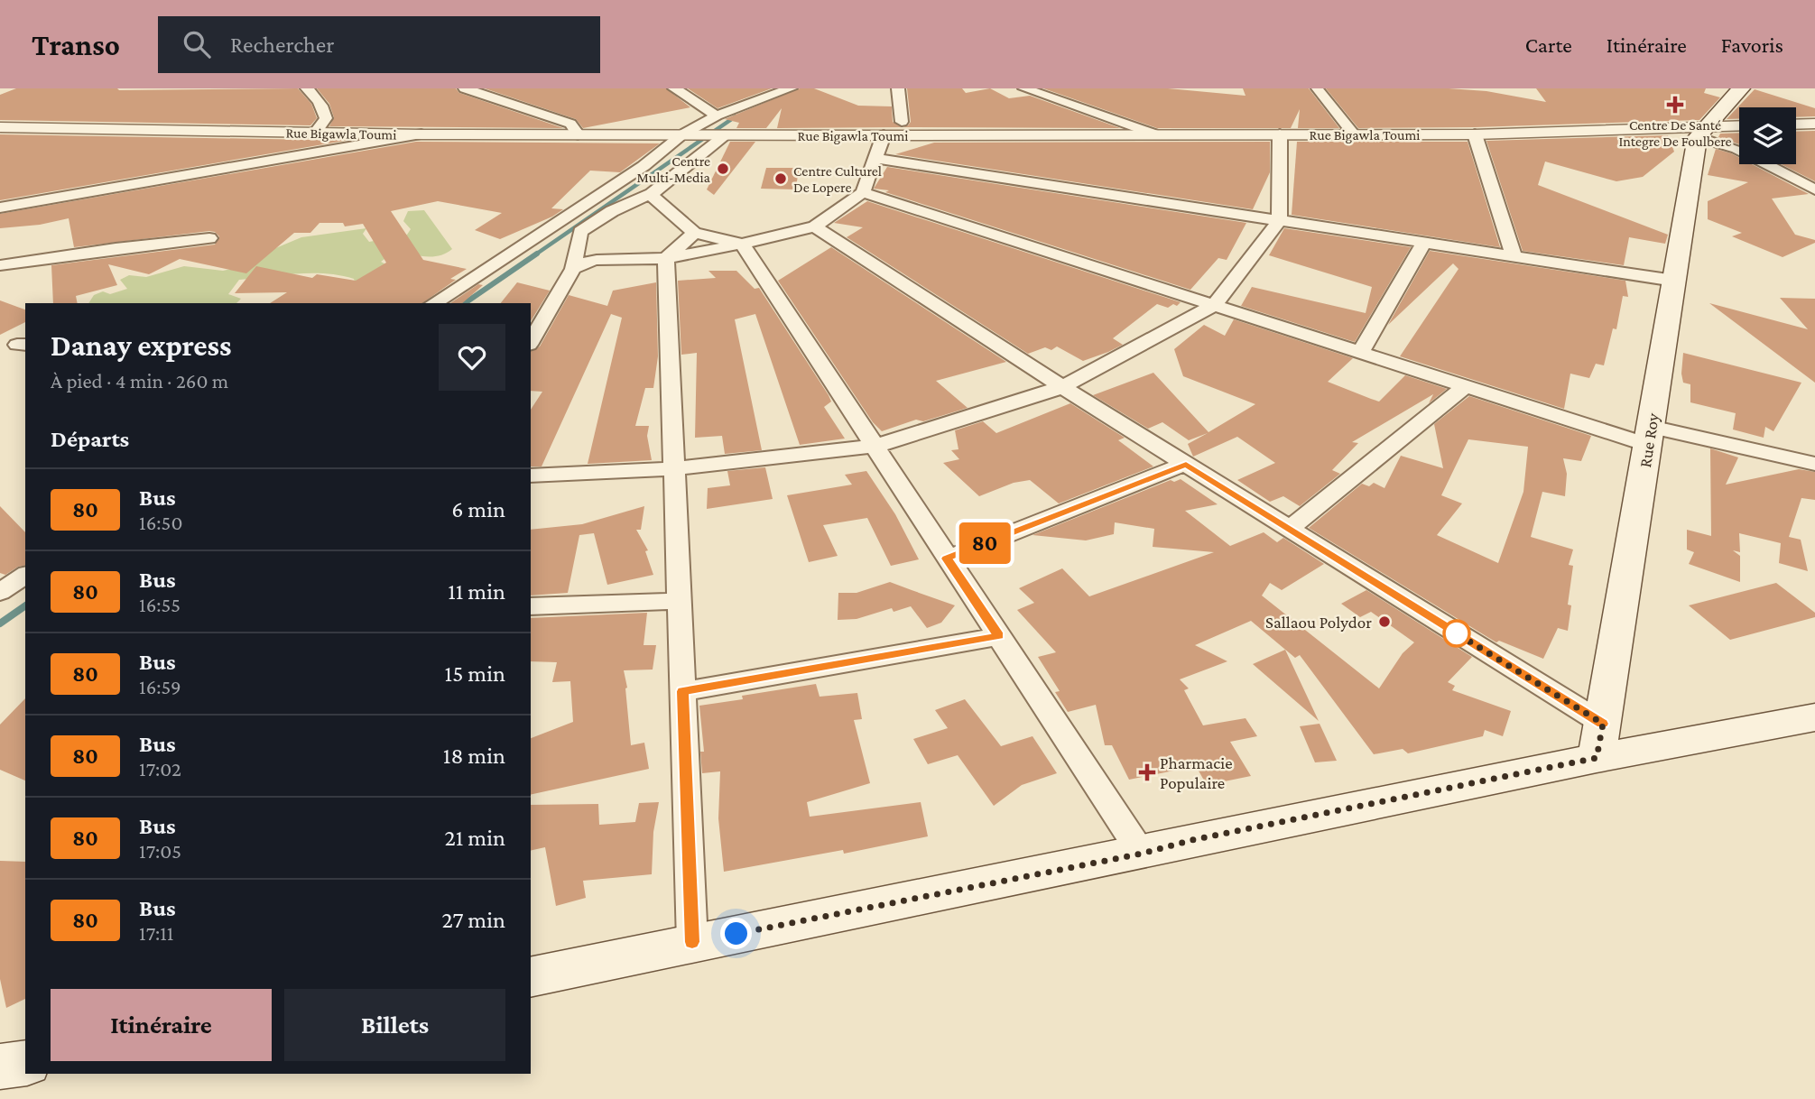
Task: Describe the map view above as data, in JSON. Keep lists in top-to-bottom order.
{
  "streets": {
    "main road": ["Rue Roy"],
    "street": ["Rue Bigawla Toumi"]
  },
  "crossings": [
    ["Rue Bigawla Toumi", "Rue Roy"]
  ],
  "places": {
    "health": ["Centre De Santé Integre De Foulbere", "Pharmacie Populaire"],
    "other": ["Centre Multi-Media", "Centre Culturel De Lopere", "Sallaou Polydor"]
  },
  "lines": ["bus line 80"],
  "page": {
    "header": "Transo",
    "search": "Rechercher",
    "nav": ["Carte", "Itinéraire", "Favoris"],
    "on_map": "80",
    "heading": [
      ["Danay express", "À pied · 4 min · 260 m"],
      "Départs"
    ],
    "list": [
      {
        "mark": "80",
        "name": "Bus",
        "note": "16:50",
        "value": "6 min"
      },
      {
        "mark": "80",
        "name": "Bus",
        "note": "16:55",
        "value": "11 min"
      },
      {
        "mark": "80",
        "name": "Bus",
        "note": "16:59",
        "value": "15 min"
      },
      {
        "mark": "80",
        "name": "Bus",
        "note": "17:02",
        "value": "18 min"
      },
      {
        "mark": "80",
        "name": "Bus",
        "note": "17:05",
        "value": "21 min"
      },
      {
        "mark": "80",
        "name": "Bus",
        "note": "17:11",
        "value": "27 min"
      }
    ],
    "buttons": ["Itinéraire", "Billets"]
  }
}
